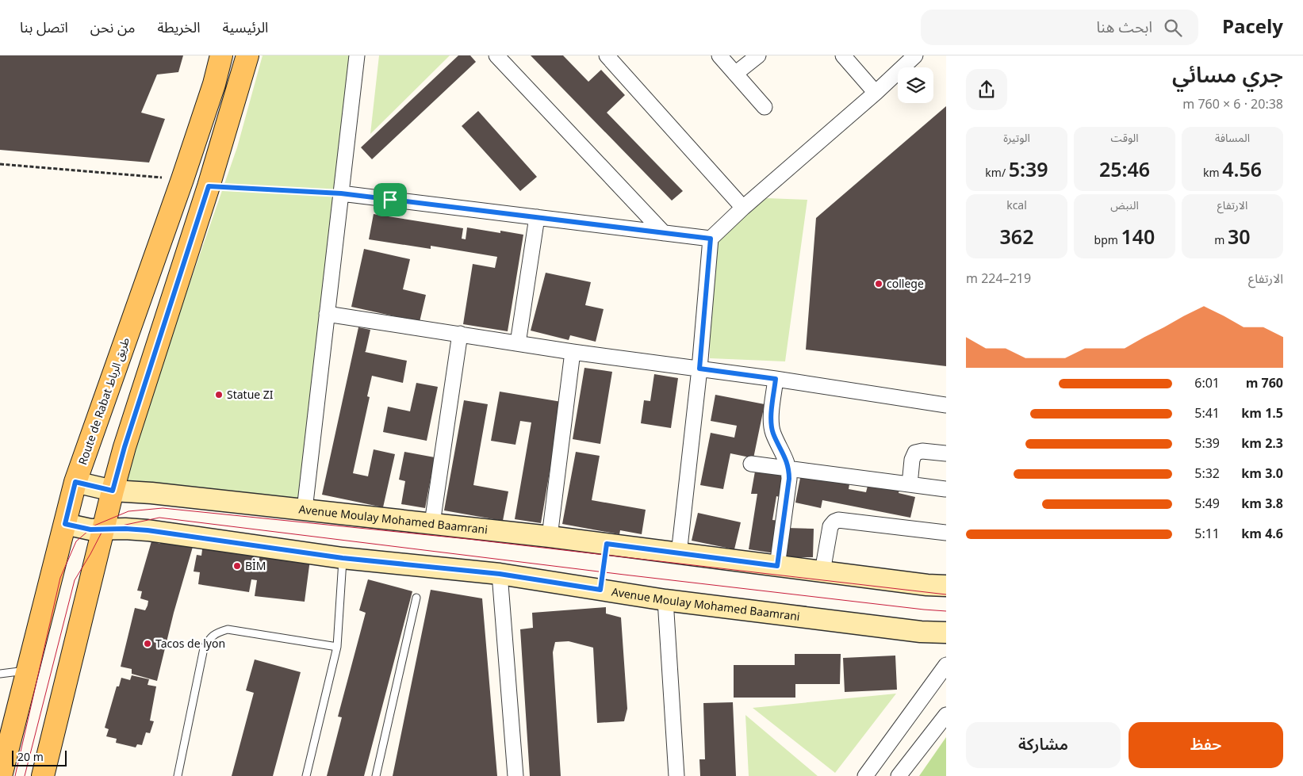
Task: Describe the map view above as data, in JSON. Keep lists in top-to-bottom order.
{
  "streets": {
    "main road": ["Route de Rabat طريق الرباط"],
    "street": ["Avenue Moulay Mohamed Baamrani"]
  },
  "crossings": [
    ["Route de Rabat طريق الرباط", "Avenue Moulay Mohamed Baamrani"]
  ],
  "places": [
    "college",
    "Statue ZI",
    "BİM",
    "Tacos de lyon"
  ],
  "scale_bar": "20 m",
  "page": {
    "header": "Pacely",
    "search": "ابحث هنا",
    "nav": [
      "الرئيسية",
      "الخريطة",
      "من نحن",
      "اتصل بنا"
    ],
    "heading": ["جري مسائي", "20:38 · 6 × 760 m"],
    "stats": [
      ["المسافة", "4.56 km"],
      ["الوقت", "25:46"],
      ["الوتيرة", "5:39 /km"],
      ["الارتفاع", "30 m"],
      ["النبض", "140 bpm"],
      ["kcal", "362"]
    ],
    "chart": ["الارتفاع", "219–224 m"],
    "list": [
      {
        "name": "760 m",
        "note": "6:01"
      },
      {
        "name": "1.5 km",
        "note": "5:41"
      },
      {
        "name": "2.3 km",
        "note": "5:39"
      },
      {
        "name": "3.0 km",
        "note": "5:32"
      },
      {
        "name": "3.8 km",
        "note": "5:49"
      },
      {
        "name": "4.6 km",
        "note": "5:11"
      }
    ],
    "buttons": ["حفظ", "مشاركة"],
    "scale": "20 m"
  }
}
